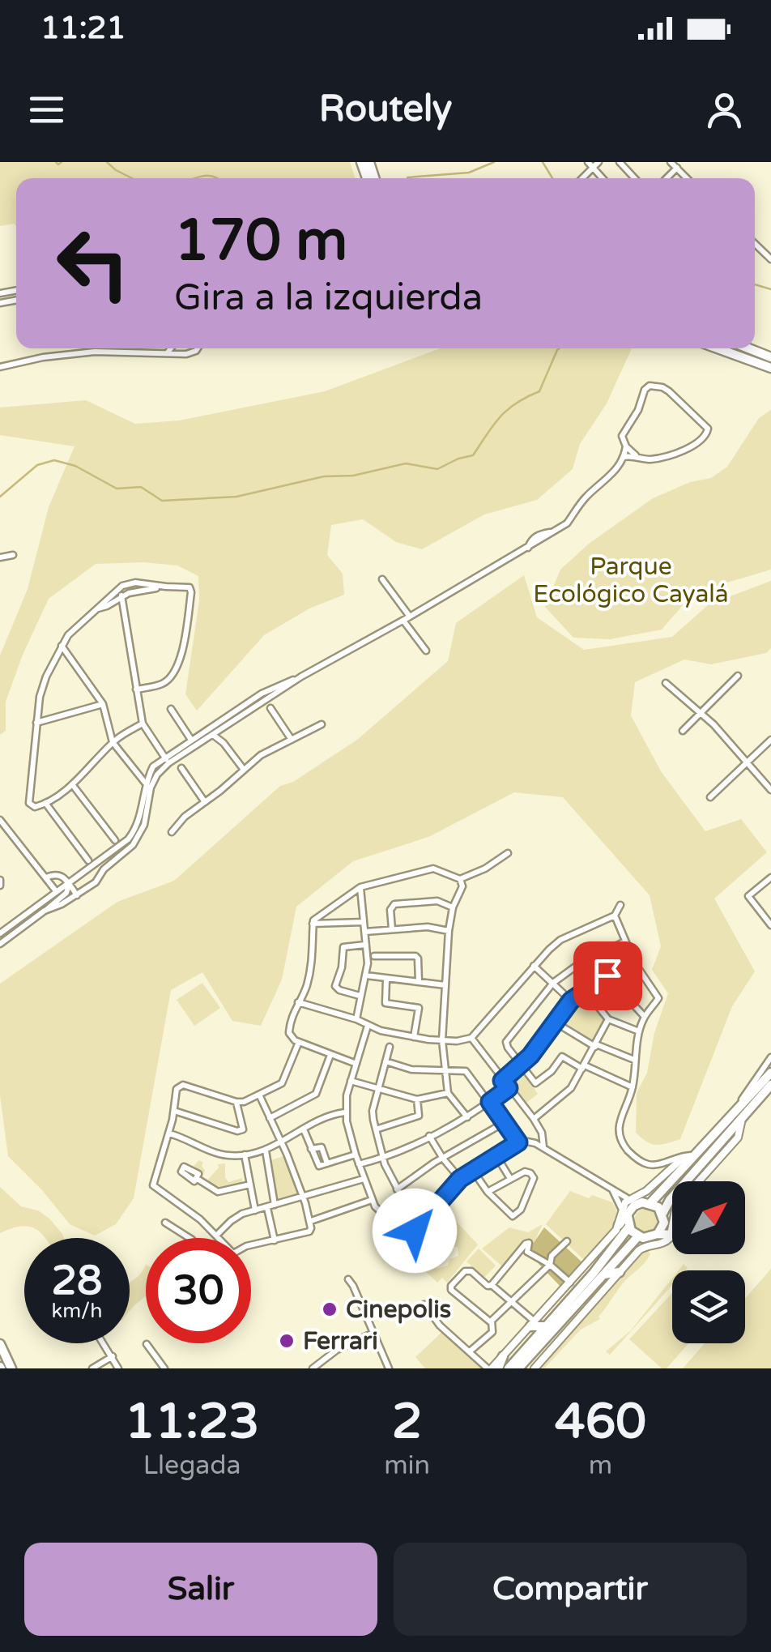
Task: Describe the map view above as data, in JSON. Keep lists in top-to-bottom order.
{
  "parks": ["Parque Ecológico Cayalá"],
  "places": ["Cinepolis", "Ferrari"],
  "north": "top right",
  "page": {
    "status": "11:21",
    "header": "Routely",
    "turn": ["170 m", "Gira a la izquierda"],
    "speed": "28 km/h",
    "limit": "30",
    "eta": [
      "11:23",
      "Llegada",
      "2",
      "min",
      "460",
      "m"
    ],
    "buttons": ["Salir", "Compartir"]
  }
}
